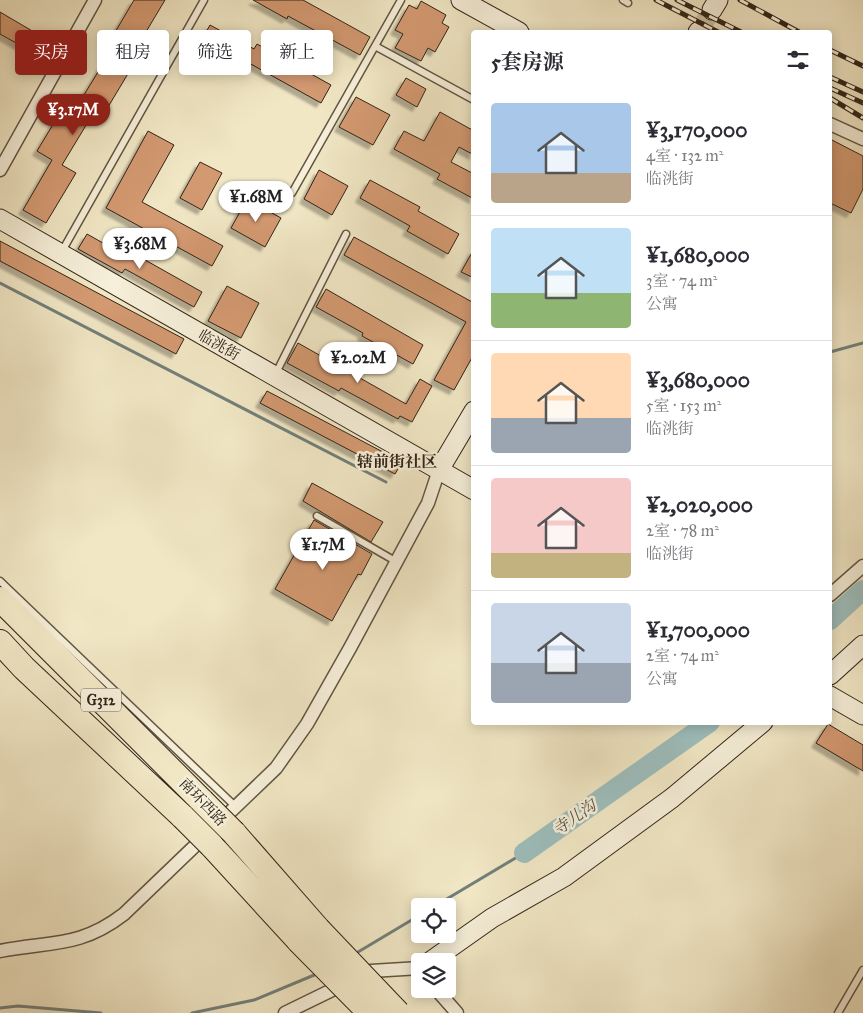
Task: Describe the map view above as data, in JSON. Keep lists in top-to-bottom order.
{
  "streets": {
    "highway": ["G312", "南环西路"],
    "street": ["临洮街"]
  },
  "districts": ["辖前街社区"],
  "water": ["寺儿沟"],
  "page": {
    "chip": [
      "买房",
      "租房",
      "筛选",
      "新上"
    ],
    "heading": "5套房源",
    "list": [
      {
        "name": "¥3,170,000",
        "note": "4室 · 132 m² · 临洮街"
      },
      {
        "name": "¥1,680,000",
        "note": "3室 · 74 m² · 公寓"
      },
      {
        "name": "¥3,680,000",
        "note": "5室 · 153 m² · 临洮街"
      },
      {
        "name": "¥2,020,000",
        "note": "2室 · 78 m² · 临洮街"
      },
      {
        "name": "¥1,700,000",
        "note": "2室 · 74 m² · 公寓"
      }
    ],
    "price": [
      "¥3.17M",
      "¥1.68M",
      "¥3.68M",
      "¥2.02M",
      "¥1.7M"
    ]
  }
}
